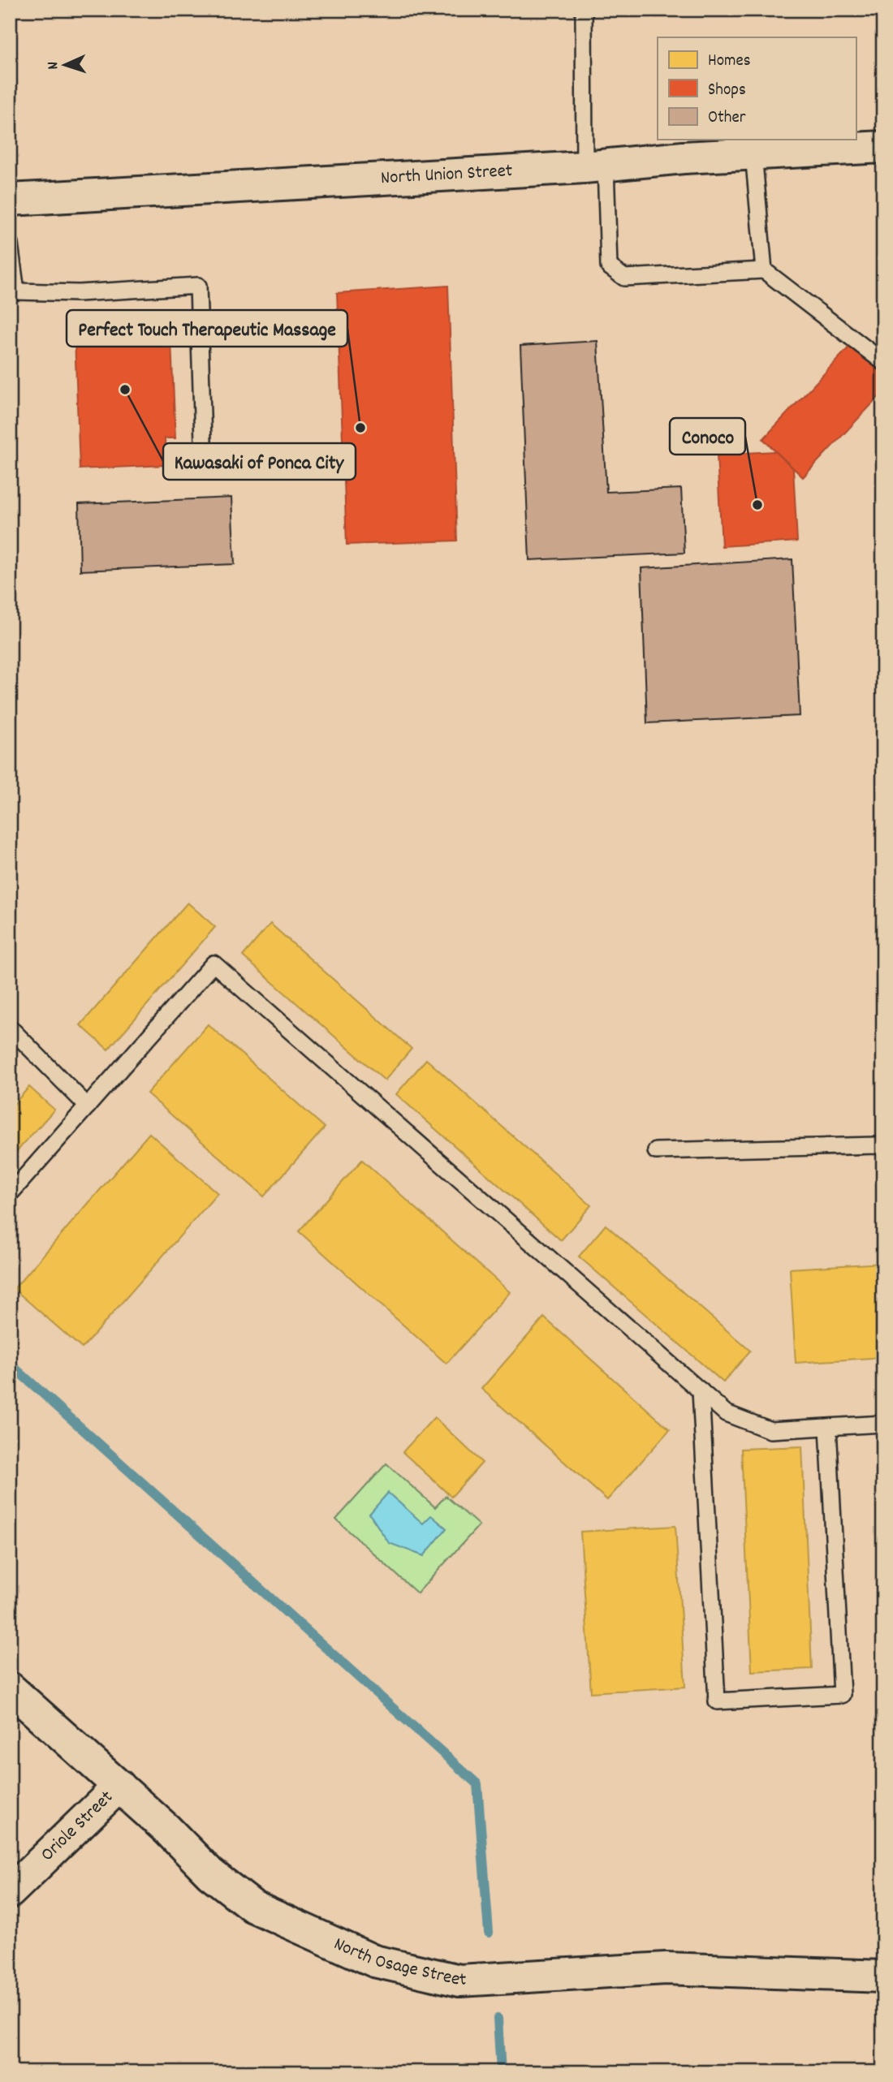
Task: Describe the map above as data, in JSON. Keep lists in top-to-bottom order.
{
  "streets": {
    "street": ["North Union Street", "Oriole Street", "North Osage Street"]
  },
  "crossings": [
    ["Oriole Street", "North Osage Street"]
  ],
  "places": ["Kawasaki of Ponca City", "Perfect Touch Therapeutic Massage", "Conoco"],
  "legend": ["Homes", "Shops", "Other"],
  "north": "left"
}
